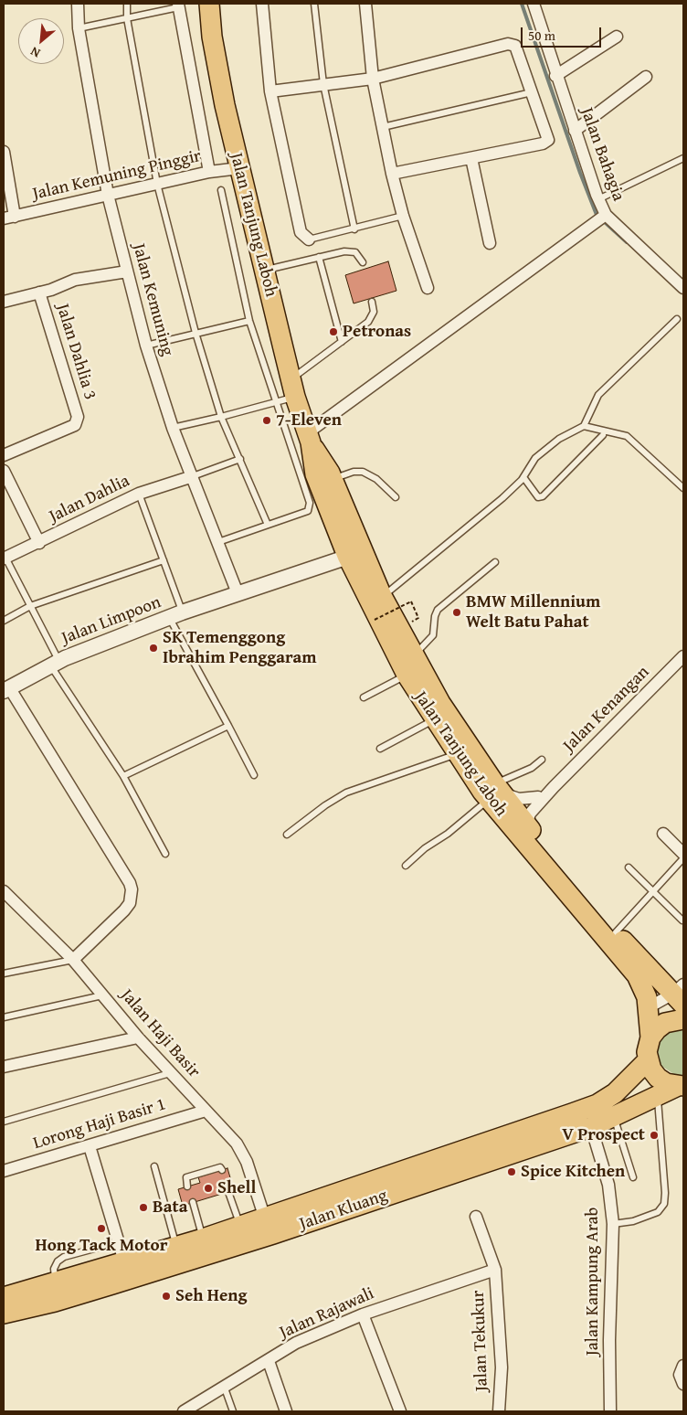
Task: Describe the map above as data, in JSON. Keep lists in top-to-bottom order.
{
  "streets": {
    "highway": ["Jalan Tanjung Laboh", "Jalan Kluang"],
    "street": [
      "Jalan Bahagia",
      "Jalan Kemuning Pinggir",
      "Jalan Kemuning",
      "Jalan Dahlia 3",
      "Jalan Dahlia",
      "Jalan Limpoon",
      "Jalan Kenangan",
      "Jalan Haji Basir",
      "Lorong Haji Basir 1",
      "Jalan Kampung Arab",
      "Jalan Rajawali",
      "Jalan Tekukur"
    ]
  },
  "crossings": [
    ["Jalan Kemuning Pinggir", "Jalan Tanjung Laboh"],
    ["Jalan Kemuning Pinggir", "Jalan Kemuning"],
    ["Jalan Tanjung Laboh", "Jalan Limpoon"],
    ["Jalan Tanjung Laboh", "Jalan Kenangan"],
    ["Jalan Tanjung Laboh", "Jalan Kluang"],
    ["Jalan Kemuning", "Jalan Dahlia"],
    ["Jalan Kemuning", "Jalan Limpoon"],
    ["Jalan Haji Basir", "Lorong Haji Basir 1"],
    ["Jalan Haji Basir", "Jalan Kluang"],
    ["Jalan Kluang", "Jalan Kampung Arab"],
    ["Jalan Rajawali", "Jalan Tekukur"]
  ],
  "places": [
    "Petronas",
    "7-Eleven",
    "BMW Millennium Welt Batu Pahat",
    "SK Temenggong Ibrahim Penggaram",
    "V Prospect",
    "Spice Kitchen",
    "Shell",
    "Bata",
    "Hong Tack Motor",
    "Seh Heng"
  ],
  "scale_bar": "50 m",
  "north": "bottom left"
}
